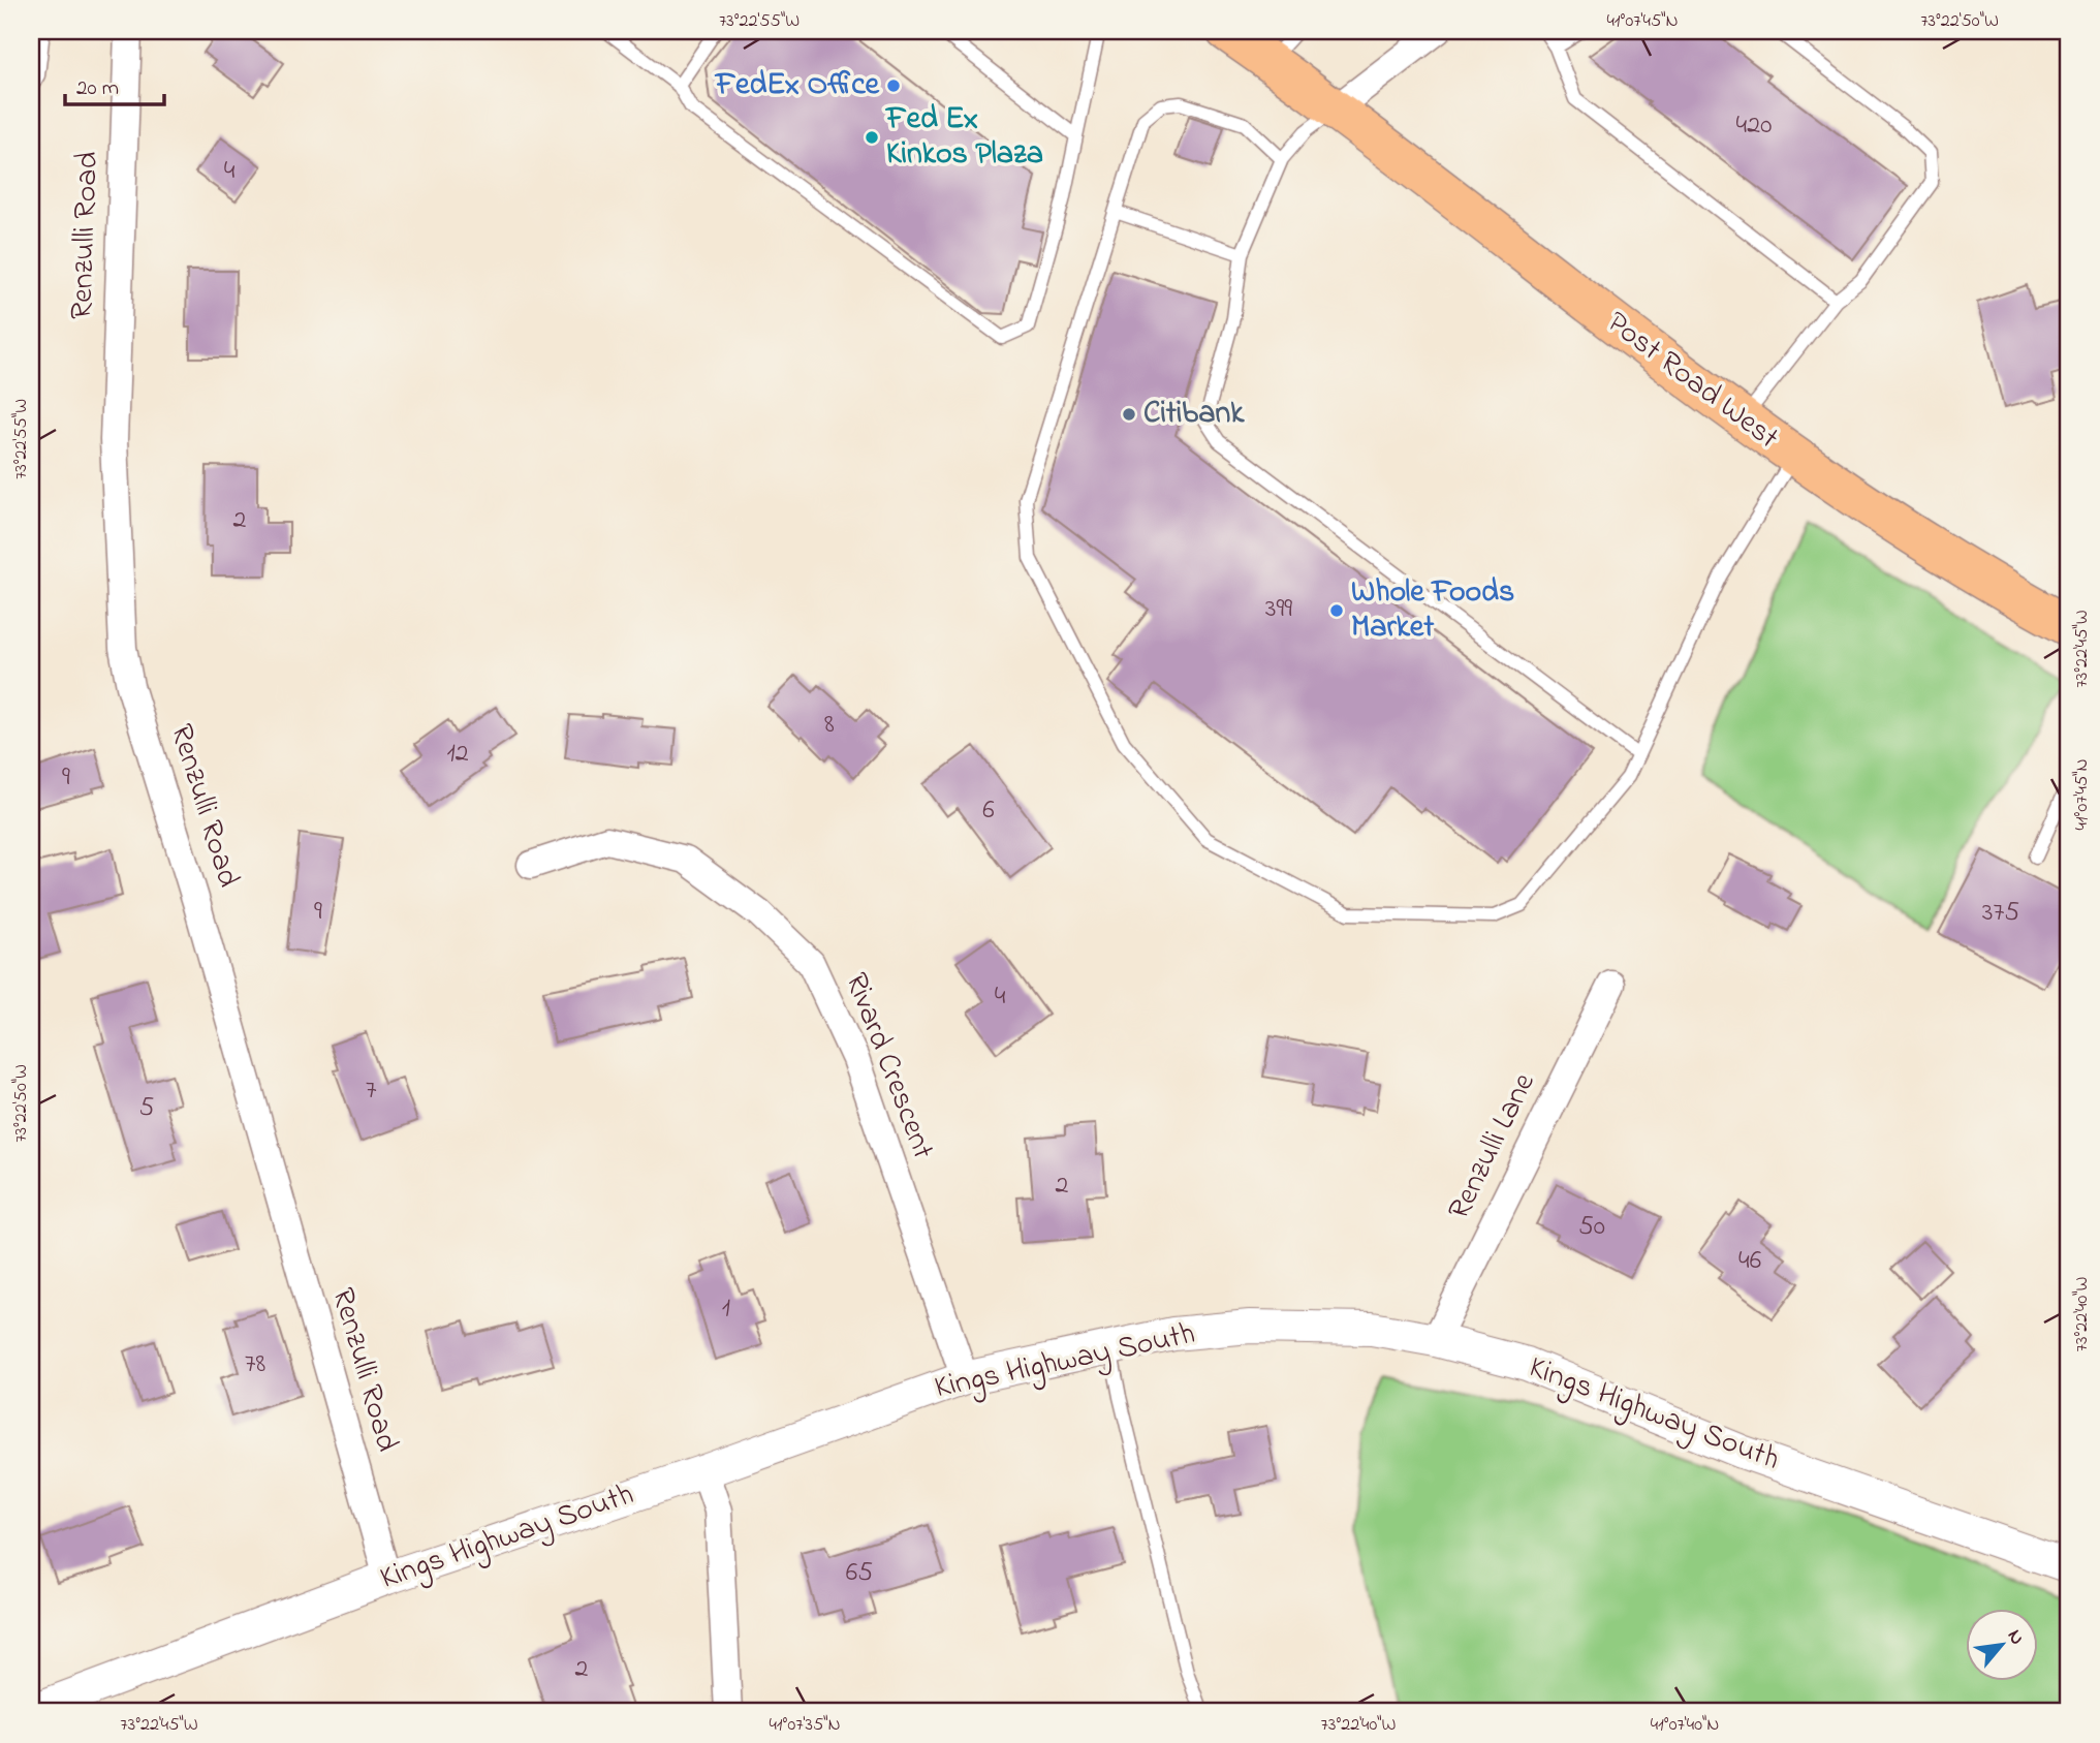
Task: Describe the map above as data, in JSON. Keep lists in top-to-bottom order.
{
  "streets": {
    "main road": ["Post Road West"],
    "street": [
      "Renzulli Road",
      "Rivard Crescent",
      "Renzulli Lane",
      "Kings Highway South"
    ]
  },
  "crossings": [
    ["Renzulli Road", "Kings Highway South"],
    ["Rivard Crescent", "Kings Highway South"],
    ["Renzulli Lane", "Kings Highway South"]
  ],
  "places": [
    "FedEx Office",
    "Fed Ex Kinkos Plaza",
    "Citibank",
    "Whole Foods Market"
  ],
  "house_numbers": [
    "420",
    "4",
    "2",
    "399",
    "8",
    "12",
    "9",
    "6",
    "9",
    "375",
    "4",
    "7",
    "5",
    "2",
    "50",
    "46",
    "1",
    "78",
    "65",
    "2"
  ],
  "scale_bar": "20 m",
  "north": "top right",
  "coordinates": [
    "73°22'55\"W",
    "41°07'45\"N",
    "73°22'50\"W",
    "73°22'45\"W",
    "73°22'40\"W",
    "41°07'35\"N",
    "41°07'40\"N"
  ]
}
